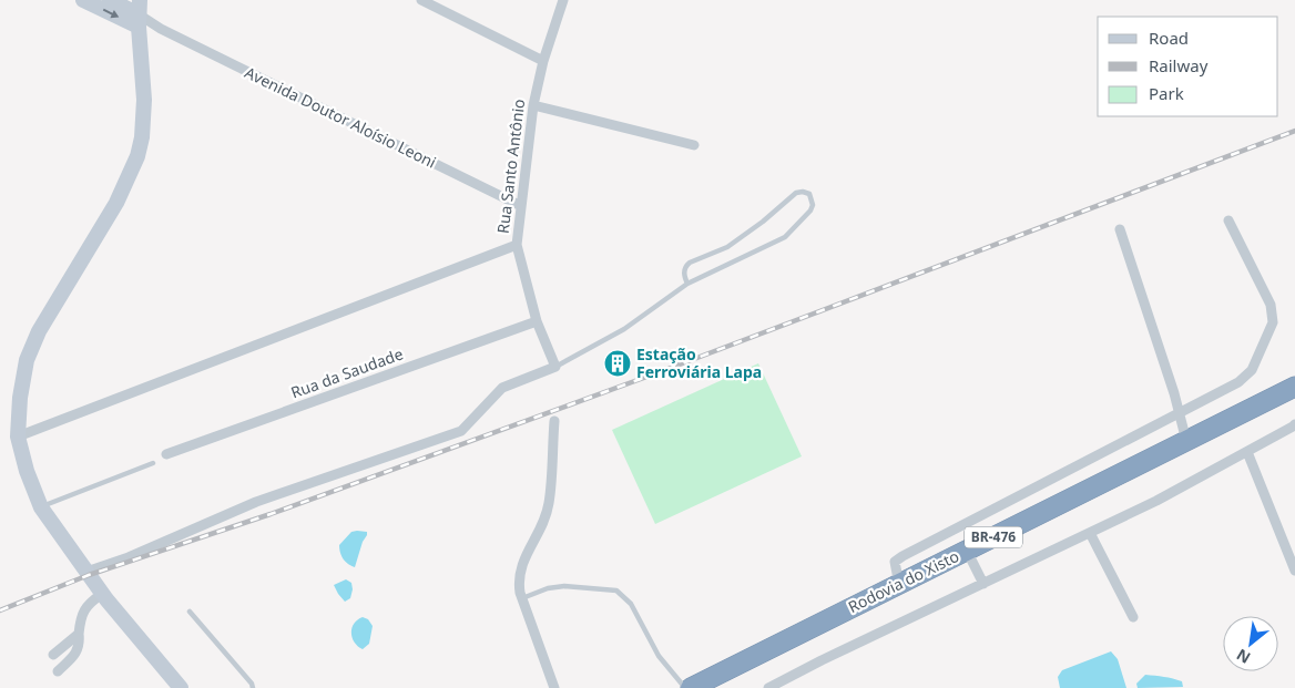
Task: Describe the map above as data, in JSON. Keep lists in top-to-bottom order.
{
  "streets": {
    "highway": ["BR-476", "Rodovia do Xisto"],
    "main road": ["Avenida Doutor Aloísio Leoni"],
    "street": ["Rua Santo Antônio", "Rua da Saudade"]
  },
  "crossings": [
    ["Avenida Doutor Aloísio Leoni", "Rua Santo Antônio"],
    ["Rua Santo Antônio", "Rua da Saudade"]
  ],
  "places": {
    "building": ["Estação Ferroviária Lapa"]
  },
  "legend": ["Road", "Railway", "Park"],
  "north": "bottom left"
}
